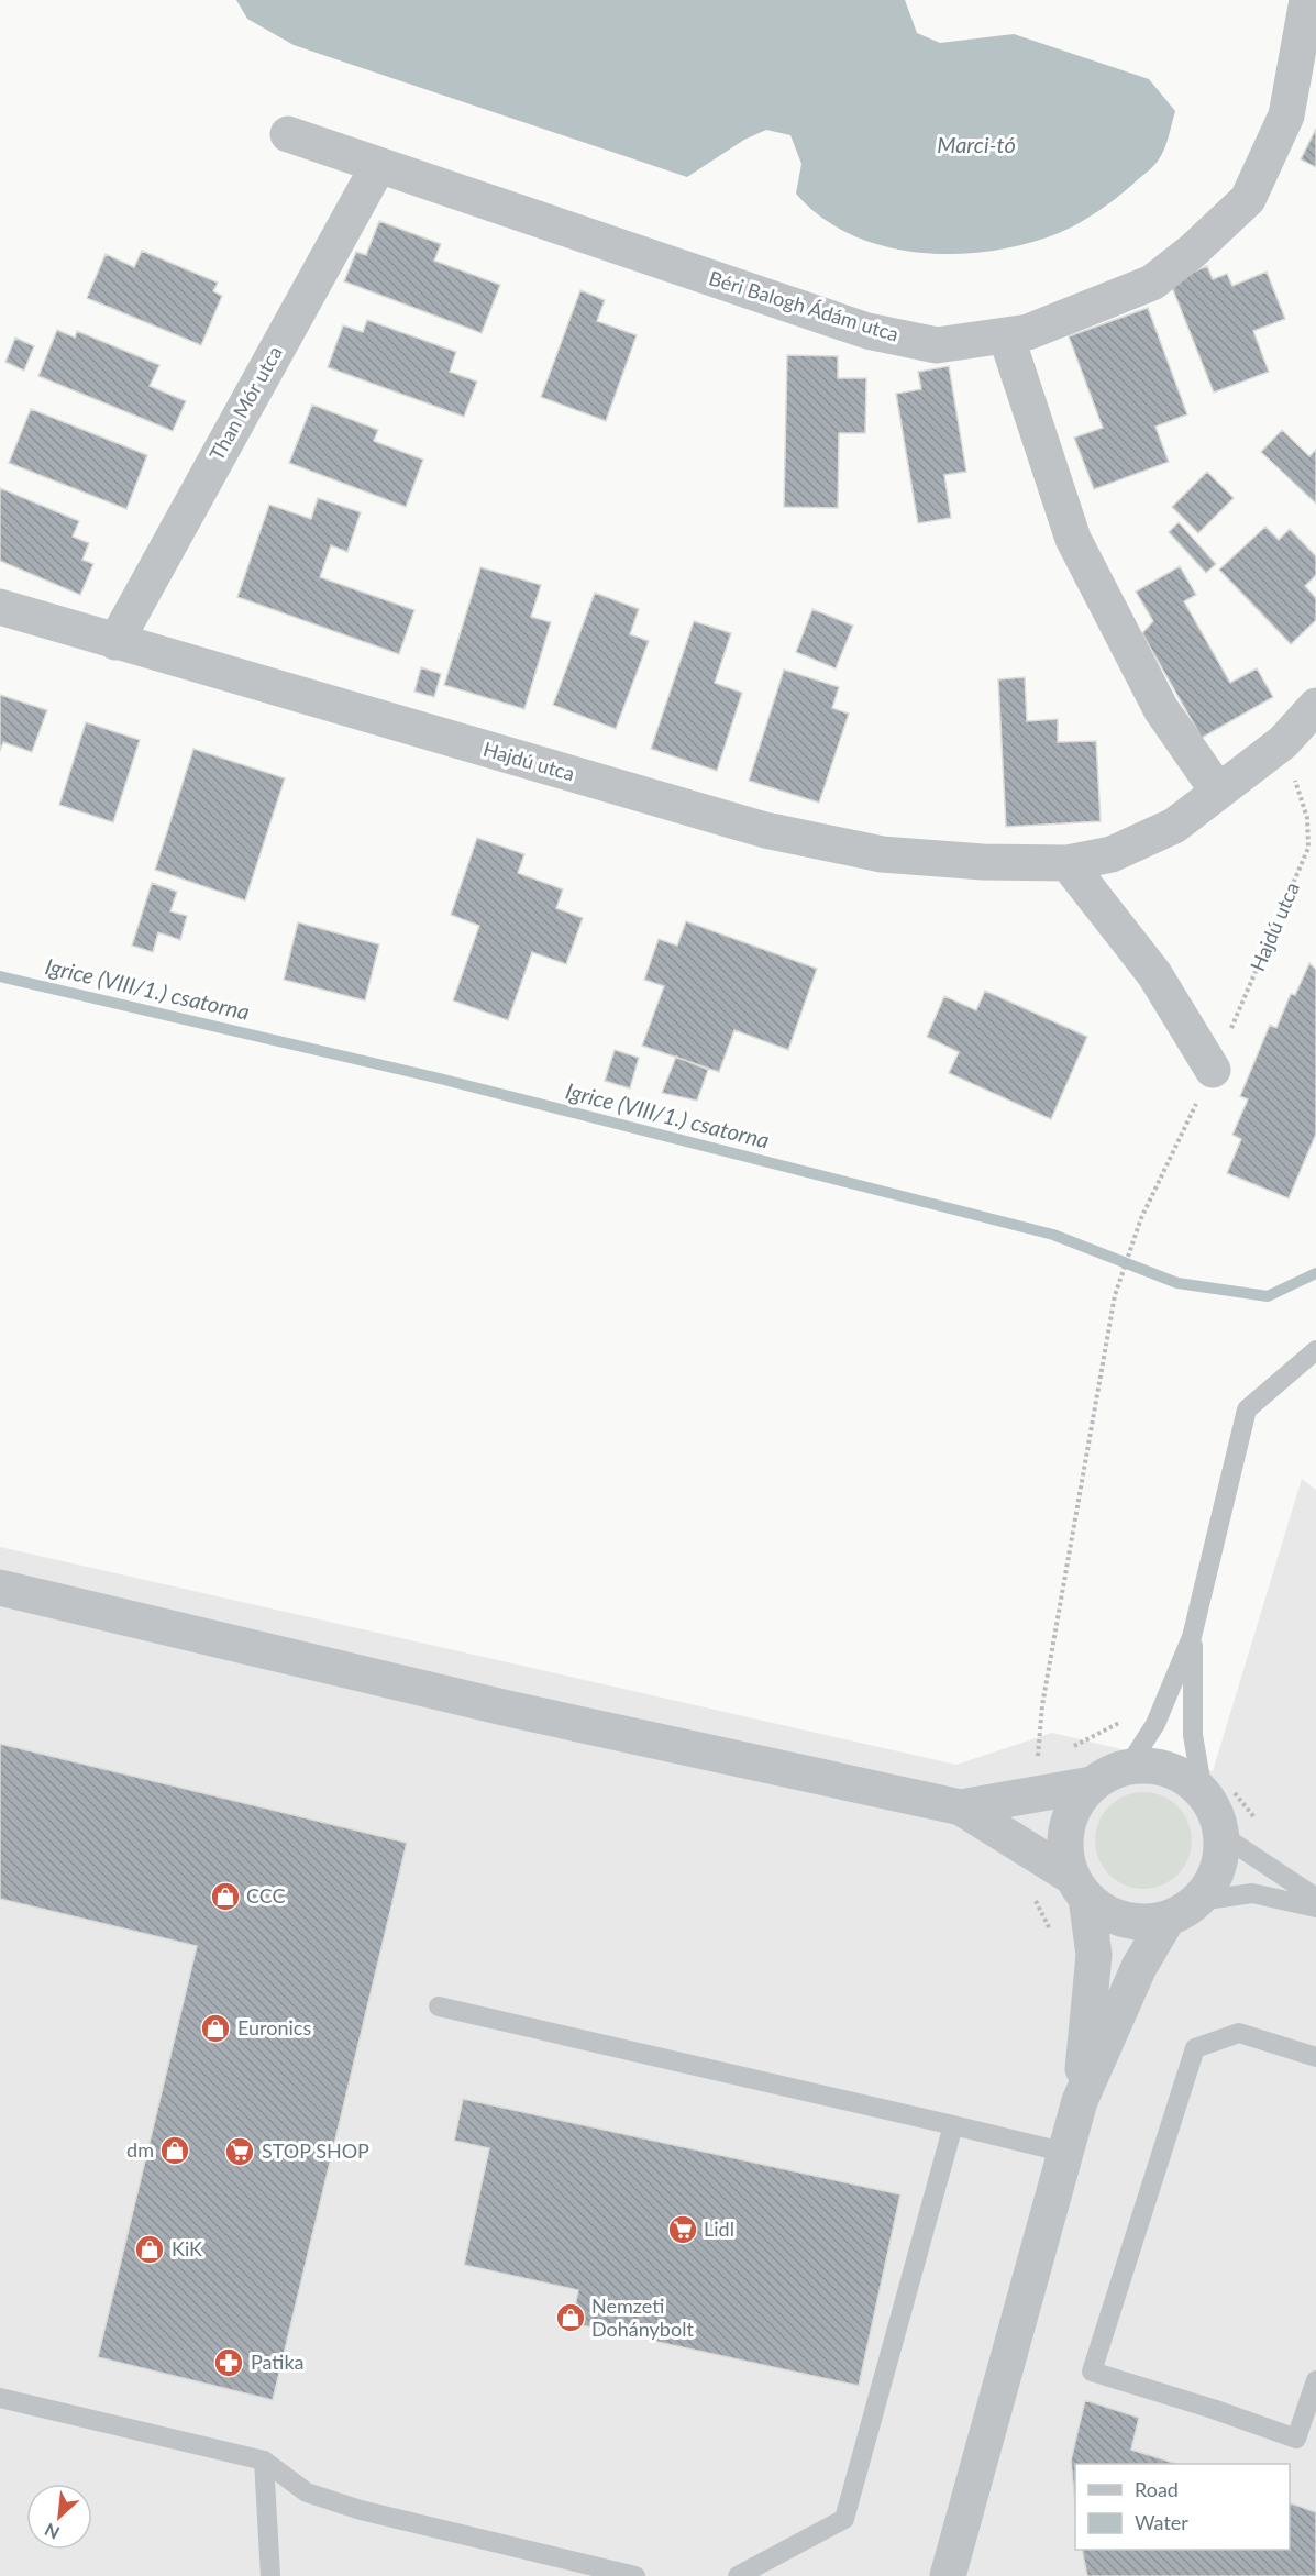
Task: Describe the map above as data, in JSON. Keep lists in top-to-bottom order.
{
  "streets": {
    "street": ["Béri Balogh Ádám utca", "Than Mór utca", "Hajdú utca"]
  },
  "crossings": [
    ["Béri Balogh Ádám utca", "Than Mór utca"],
    ["Than Mór utca", "Hajdú utca"]
  ],
  "water": ["Marci-tó", "Igrice (VIII/1.) csatorna"],
  "places": {
    "shop": [
      "CCC",
      "Euronics",
      "dm",
      "KiK",
      "Nemzeti Dohánybolt"
    ],
    "supermarket": ["STOP SHOP", "Lidl"],
    "pharmacy": ["Patika"]
  },
  "legend": ["Road", "Water"],
  "north": "bottom left"
}
